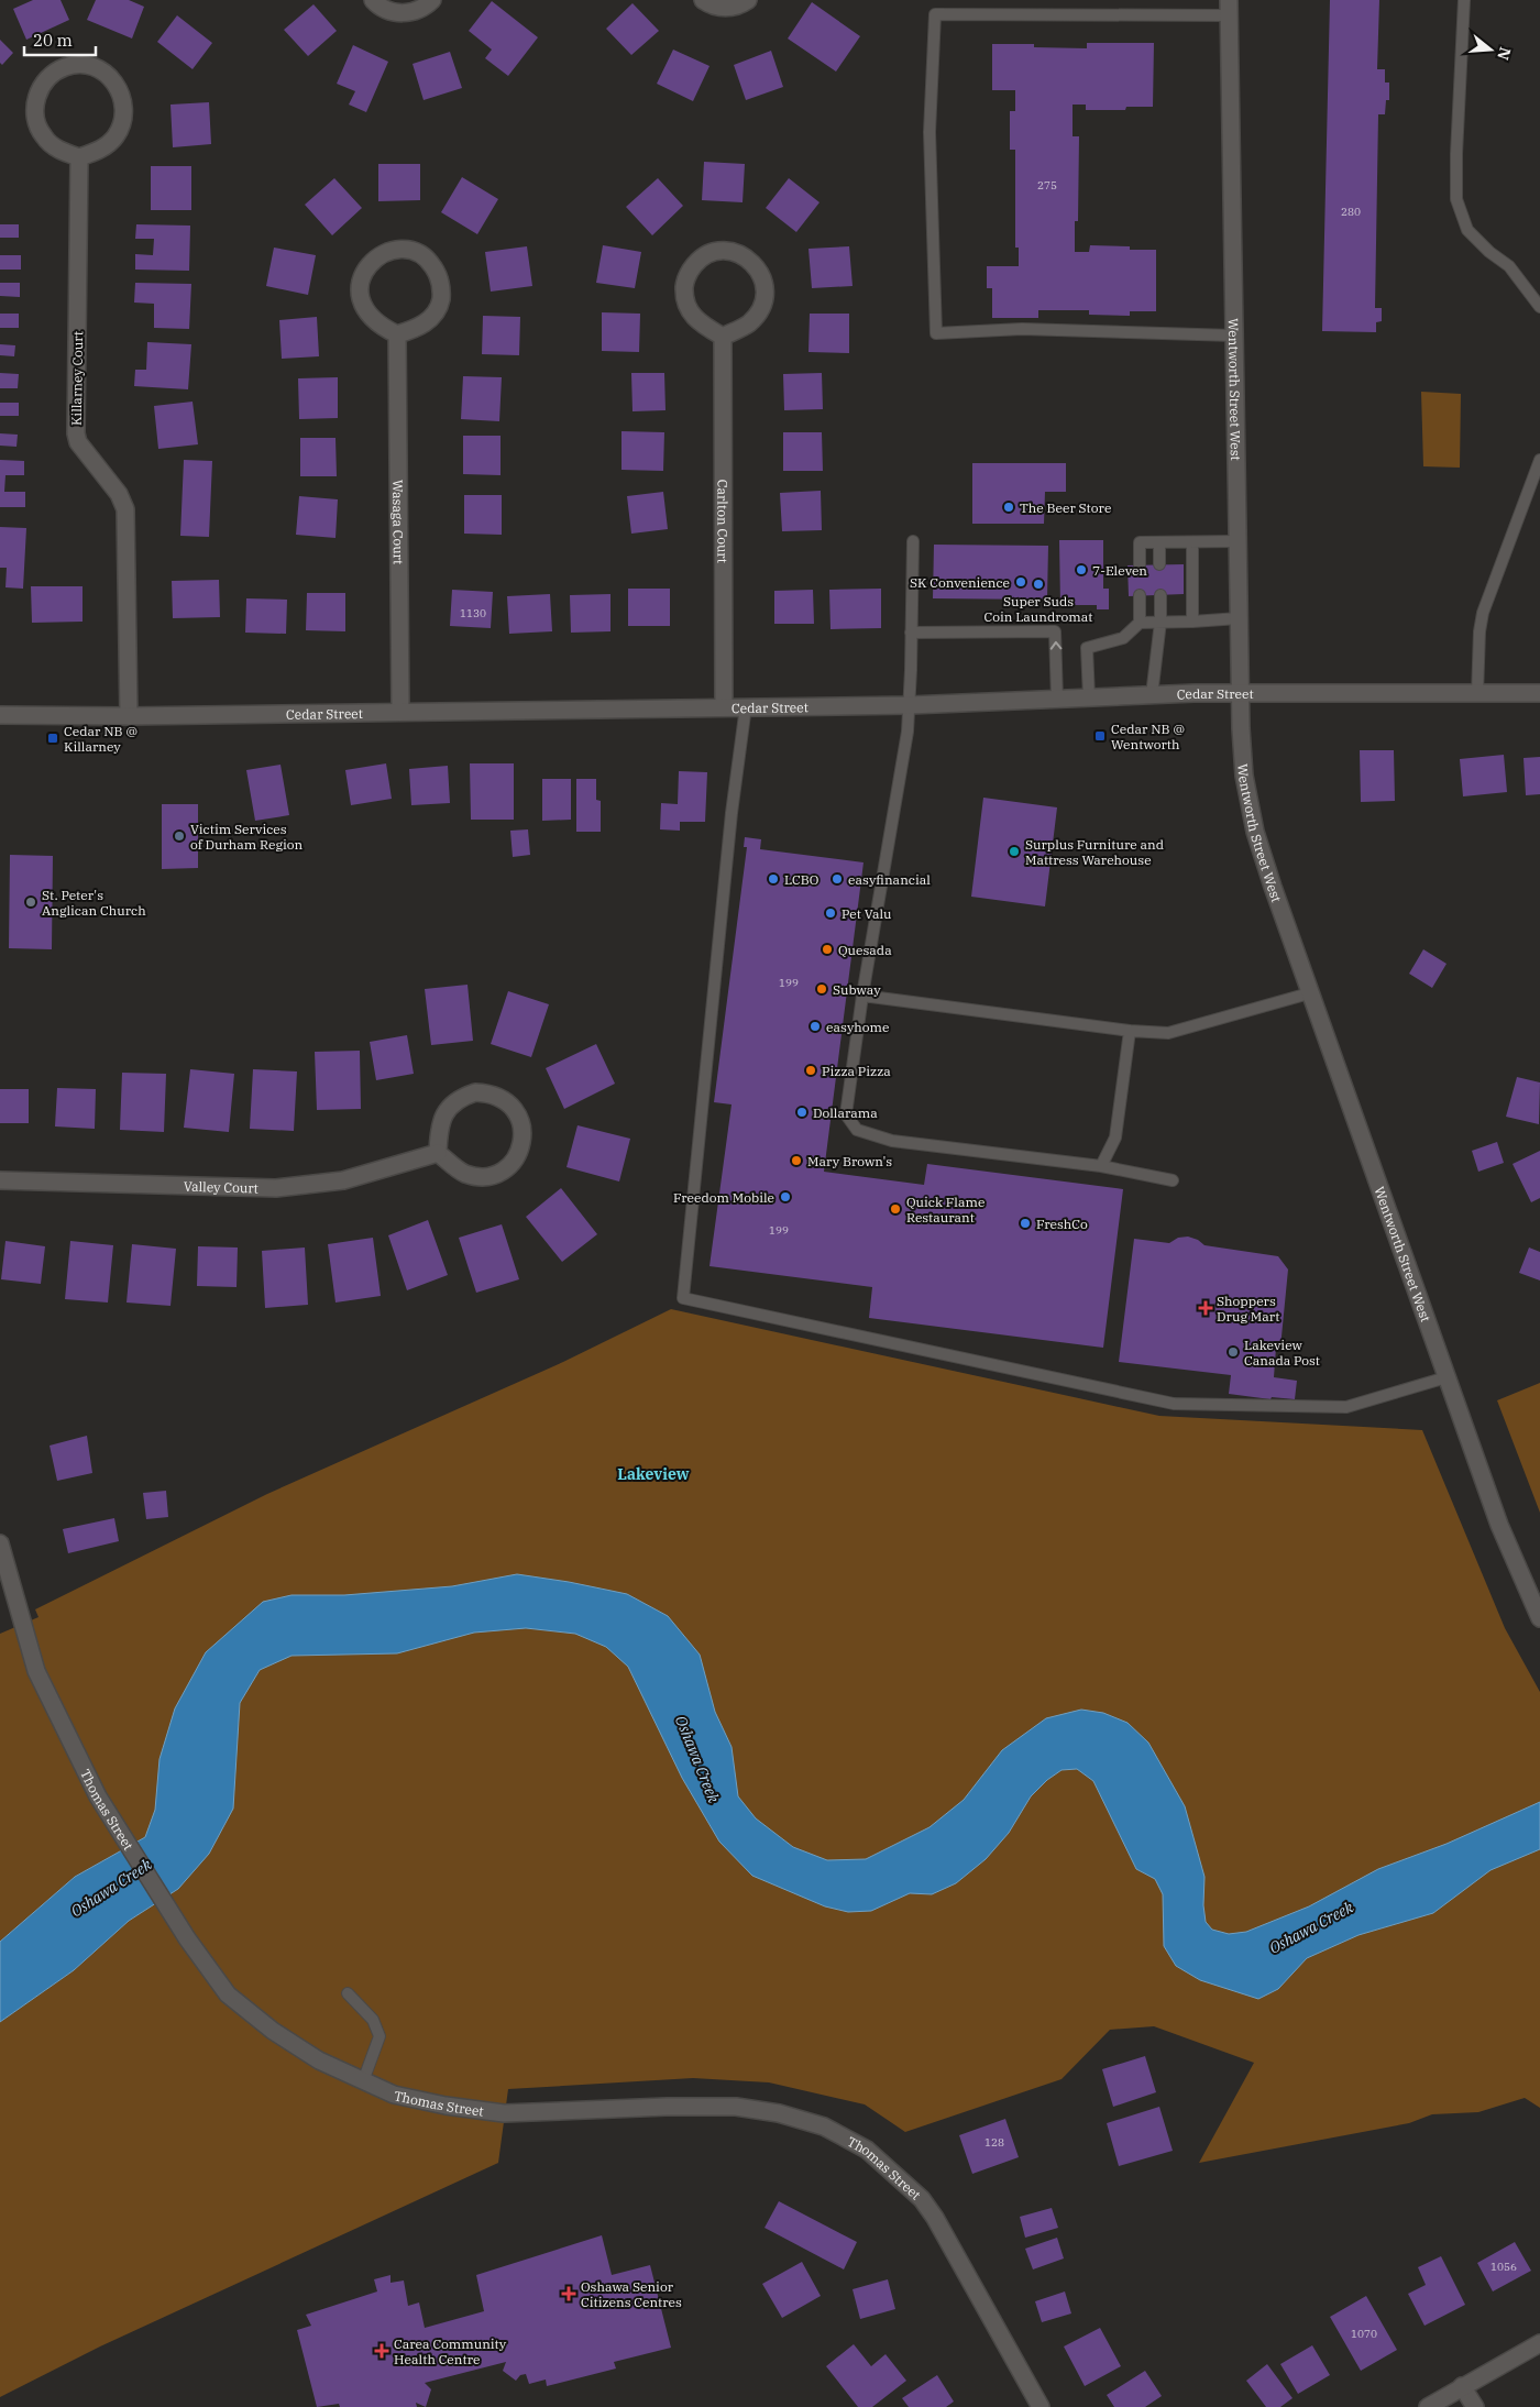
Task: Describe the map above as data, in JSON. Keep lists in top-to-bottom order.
{
  "streets": {
    "street": [
      "Killarney Court",
      "Wentworth Street West",
      "Carlton Court",
      "Wasaga Court",
      "Cedar Street",
      "Valley Court",
      "Thomas Street"
    ]
  },
  "crossings": [
    ["Killarney Court", "Cedar Street"],
    ["Wentworth Street West", "Cedar Street"],
    ["Carlton Court", "Cedar Street"],
    ["Wasaga Court", "Cedar Street"]
  ],
  "districts": ["Lakeview"],
  "water": ["Oshawa Creek"],
  "places": {
    "other": [
      "The Beer Store",
      "7-Eleven",
      "SK Convenience",
      "Super Suds Coin Laundromat",
      "Victim Services of Durham Region",
      "Surplus Furniture and Mattress Warehouse",
      "LCBO",
      "easyfinancial",
      "St. Peter's Anglican Church",
      "Pet Valu",
      "Quesada",
      "Subway",
      "easyhome",
      "Pizza Pizza",
      "Dollarama",
      "Mary Brown's",
      "Freedom Mobile",
      "Quick Flame Restaurant",
      "FreshCo",
      "Lakeview Canada Post"
    ],
    "transit": ["Cedar NB @ Wentworth", "Cedar NB @ Killarney"],
    "health": ["Shoppers Drug Mart", "Oshawa Senior Citizens Centres", "Carea Community Health Centre"]
  },
  "house_numbers": [
    "275",
    "280",
    "1130",
    "199",
    "199",
    "128",
    "1056",
    "1070"
  ],
  "scale_bar": "20 m",
  "north": "right"
}
